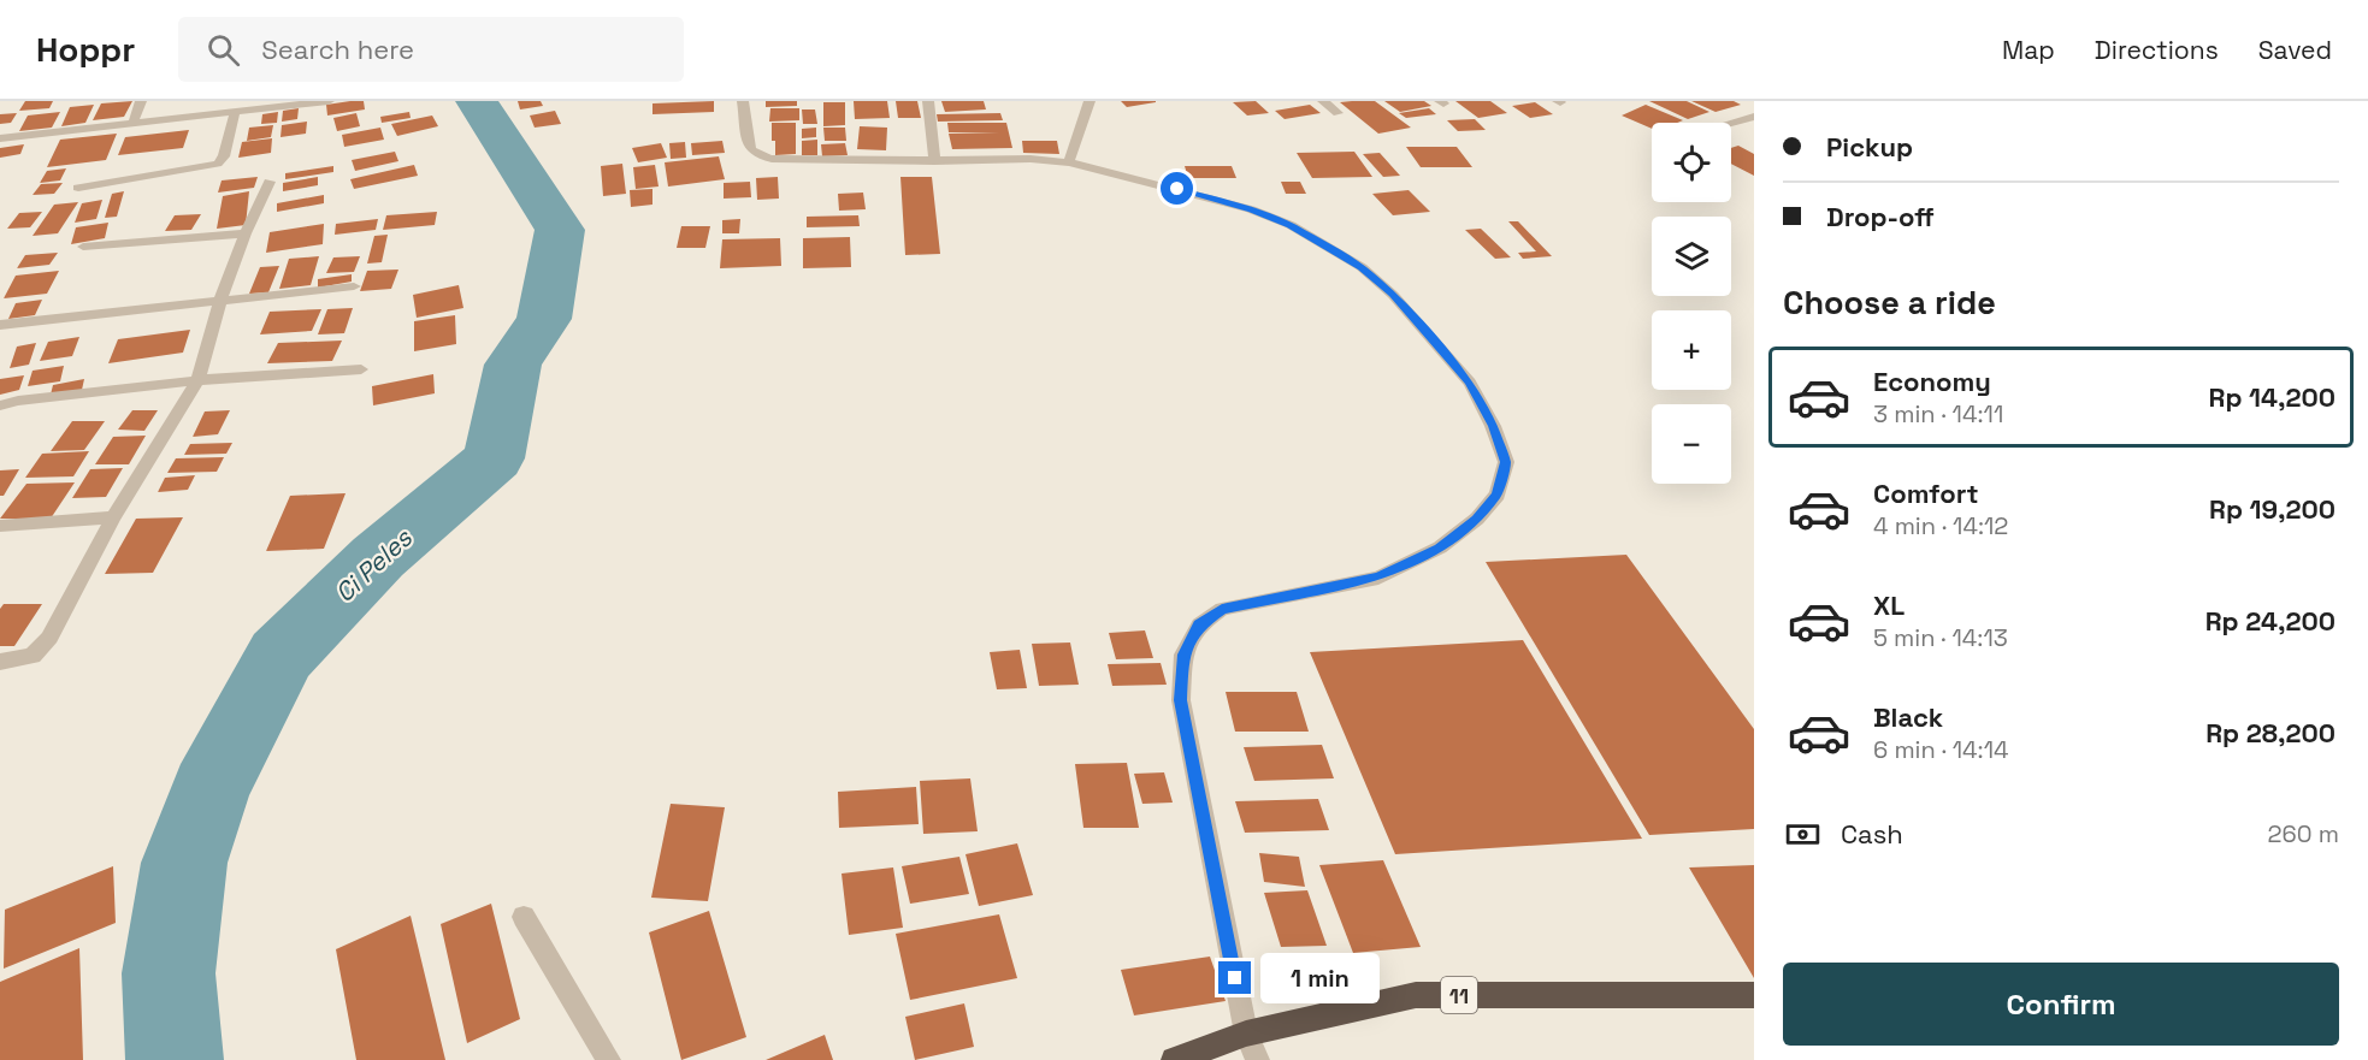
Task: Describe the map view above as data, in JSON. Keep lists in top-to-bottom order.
{
  "streets": {
    "highway": ["11"]
  },
  "water": ["Ci Peles"],
  "page": {
    "header": "Hoppr",
    "search": "Search here",
    "nav": ["Map", "Directions", "Saved"],
    "banner": ["Pickup", "Drop-off"],
    "map_buttons": ["+", "−"],
    "heading": "Choose a ride",
    "list": [
      {
        "name": "Economy",
        "note": "3 min · 14:11",
        "value": "Rp 14,200"
      },
      {
        "name": "Comfort",
        "note": "4 min · 14:12",
        "value": "Rp 19,200"
      },
      {
        "name": "XL",
        "note": "5 min · 14:13",
        "value": "Rp 24,200"
      },
      {
        "name": "Black",
        "note": "6 min · 14:14",
        "value": "Rp 28,200"
      }
    ],
    "pay": ["Cash", "260 m"],
    "buttons": "Confirm",
    "bubble": "1 min"
  }
}
